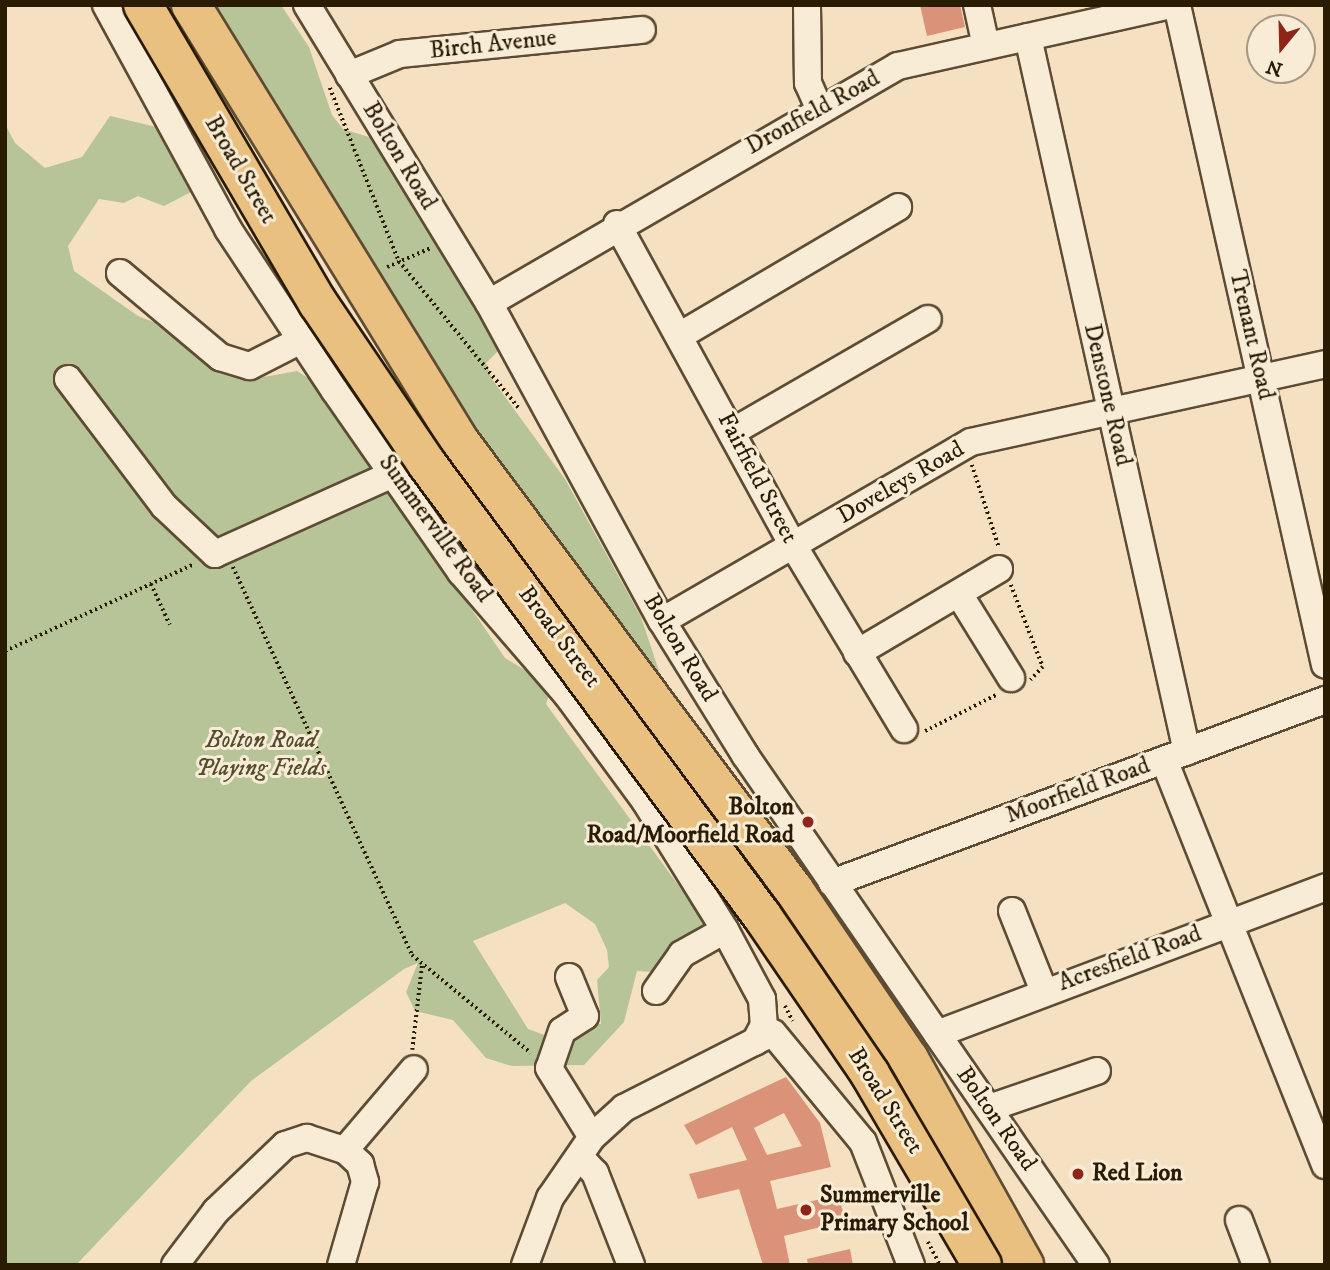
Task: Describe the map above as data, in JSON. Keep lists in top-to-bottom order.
{
  "streets": {
    "highway": ["Broad Street"],
    "street": [
      "Birch Avenue",
      "Dronfield Road",
      "Bolton Road",
      "Trenant Road",
      "Denstone Road",
      "Fairfield Street",
      "Doveleys Road",
      "Summerville Road",
      "Moorfield Road",
      "Acresfield Road"
    ]
  },
  "crossings": [
    ["Birch Avenue", "Bolton Road"],
    ["Dronfield Road", "Bolton Road"],
    ["Dronfield Road", "Denstone Road"],
    ["Dronfield Road", "Fairfield Street"],
    ["Bolton Road", "Doveleys Road"],
    ["Bolton Road", "Moorfield Road"],
    ["Bolton Road", "Acresfield Road"],
    ["Trenant Road", "Doveleys Road"],
    ["Denstone Road", "Doveleys Road"],
    ["Denstone Road", "Moorfield Road"],
    ["Denstone Road", "Acresfield Road"],
    ["Fairfield Street", "Doveleys Road"]
  ],
  "parks": ["Bolton Road Playing Fields"],
  "places": ["Bolton Road/Moorfield Road", "Red Lion", "Summerville Primary School"],
  "north": "bottom"
}
